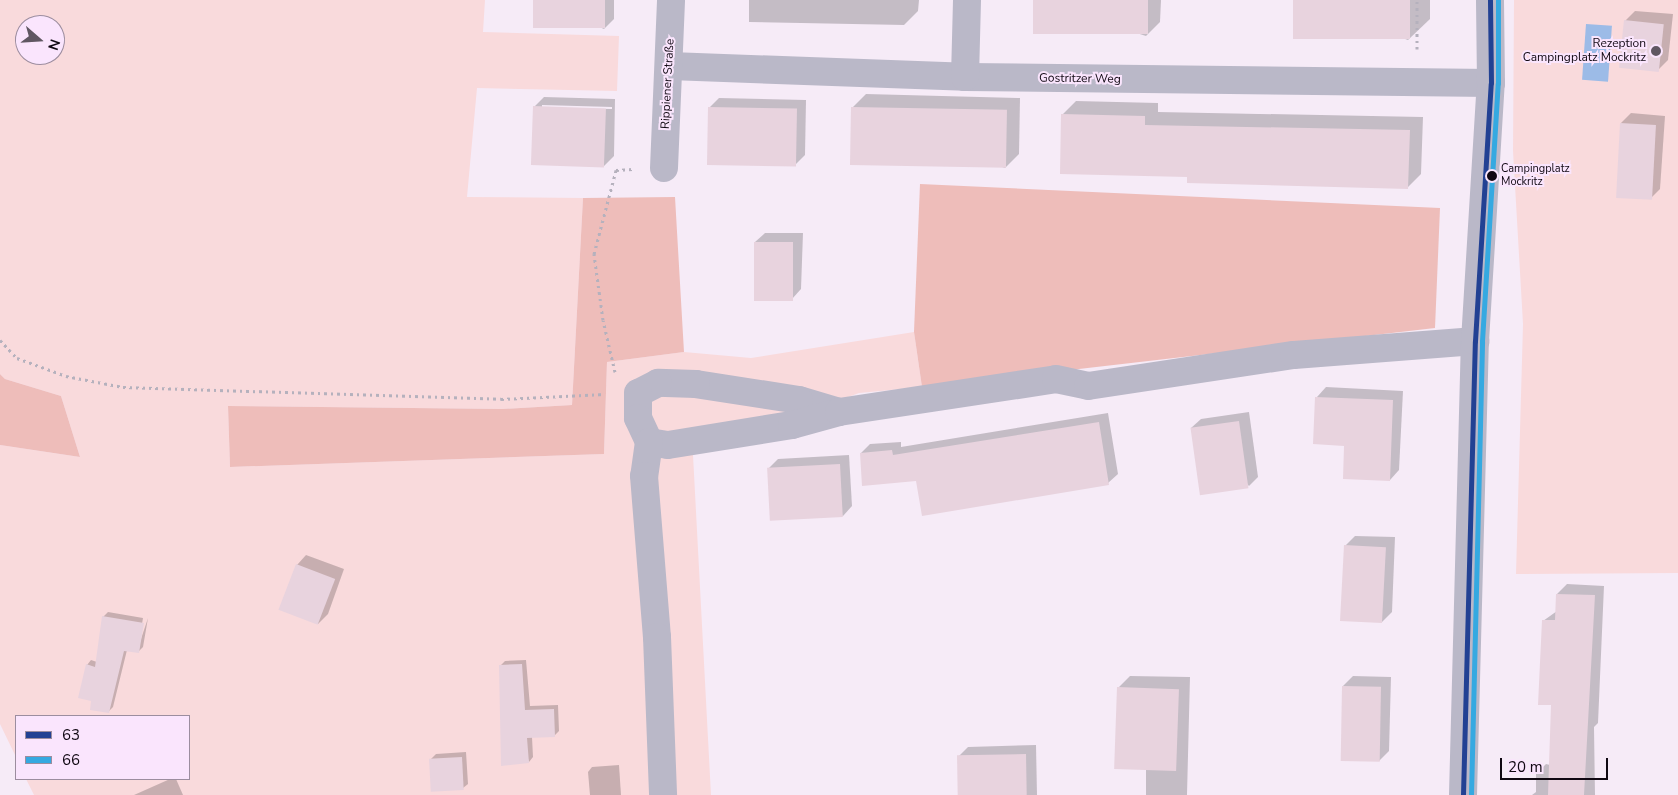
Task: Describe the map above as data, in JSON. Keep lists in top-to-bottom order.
{
  "streets": {
    "street": ["Gostritzer Weg", "Rippiener Straße"]
  },
  "crossings": [
    ["Gostritzer Weg", "Rippiener Straße"]
  ],
  "places": ["Rezeption Campingplatz Mockritz", "Campingplatz Mockritz"],
  "lines": ["transit line 63", "transit line 66"],
  "legend": ["63", "66"],
  "scale_bar": "20 m",
  "north": "right"
}
